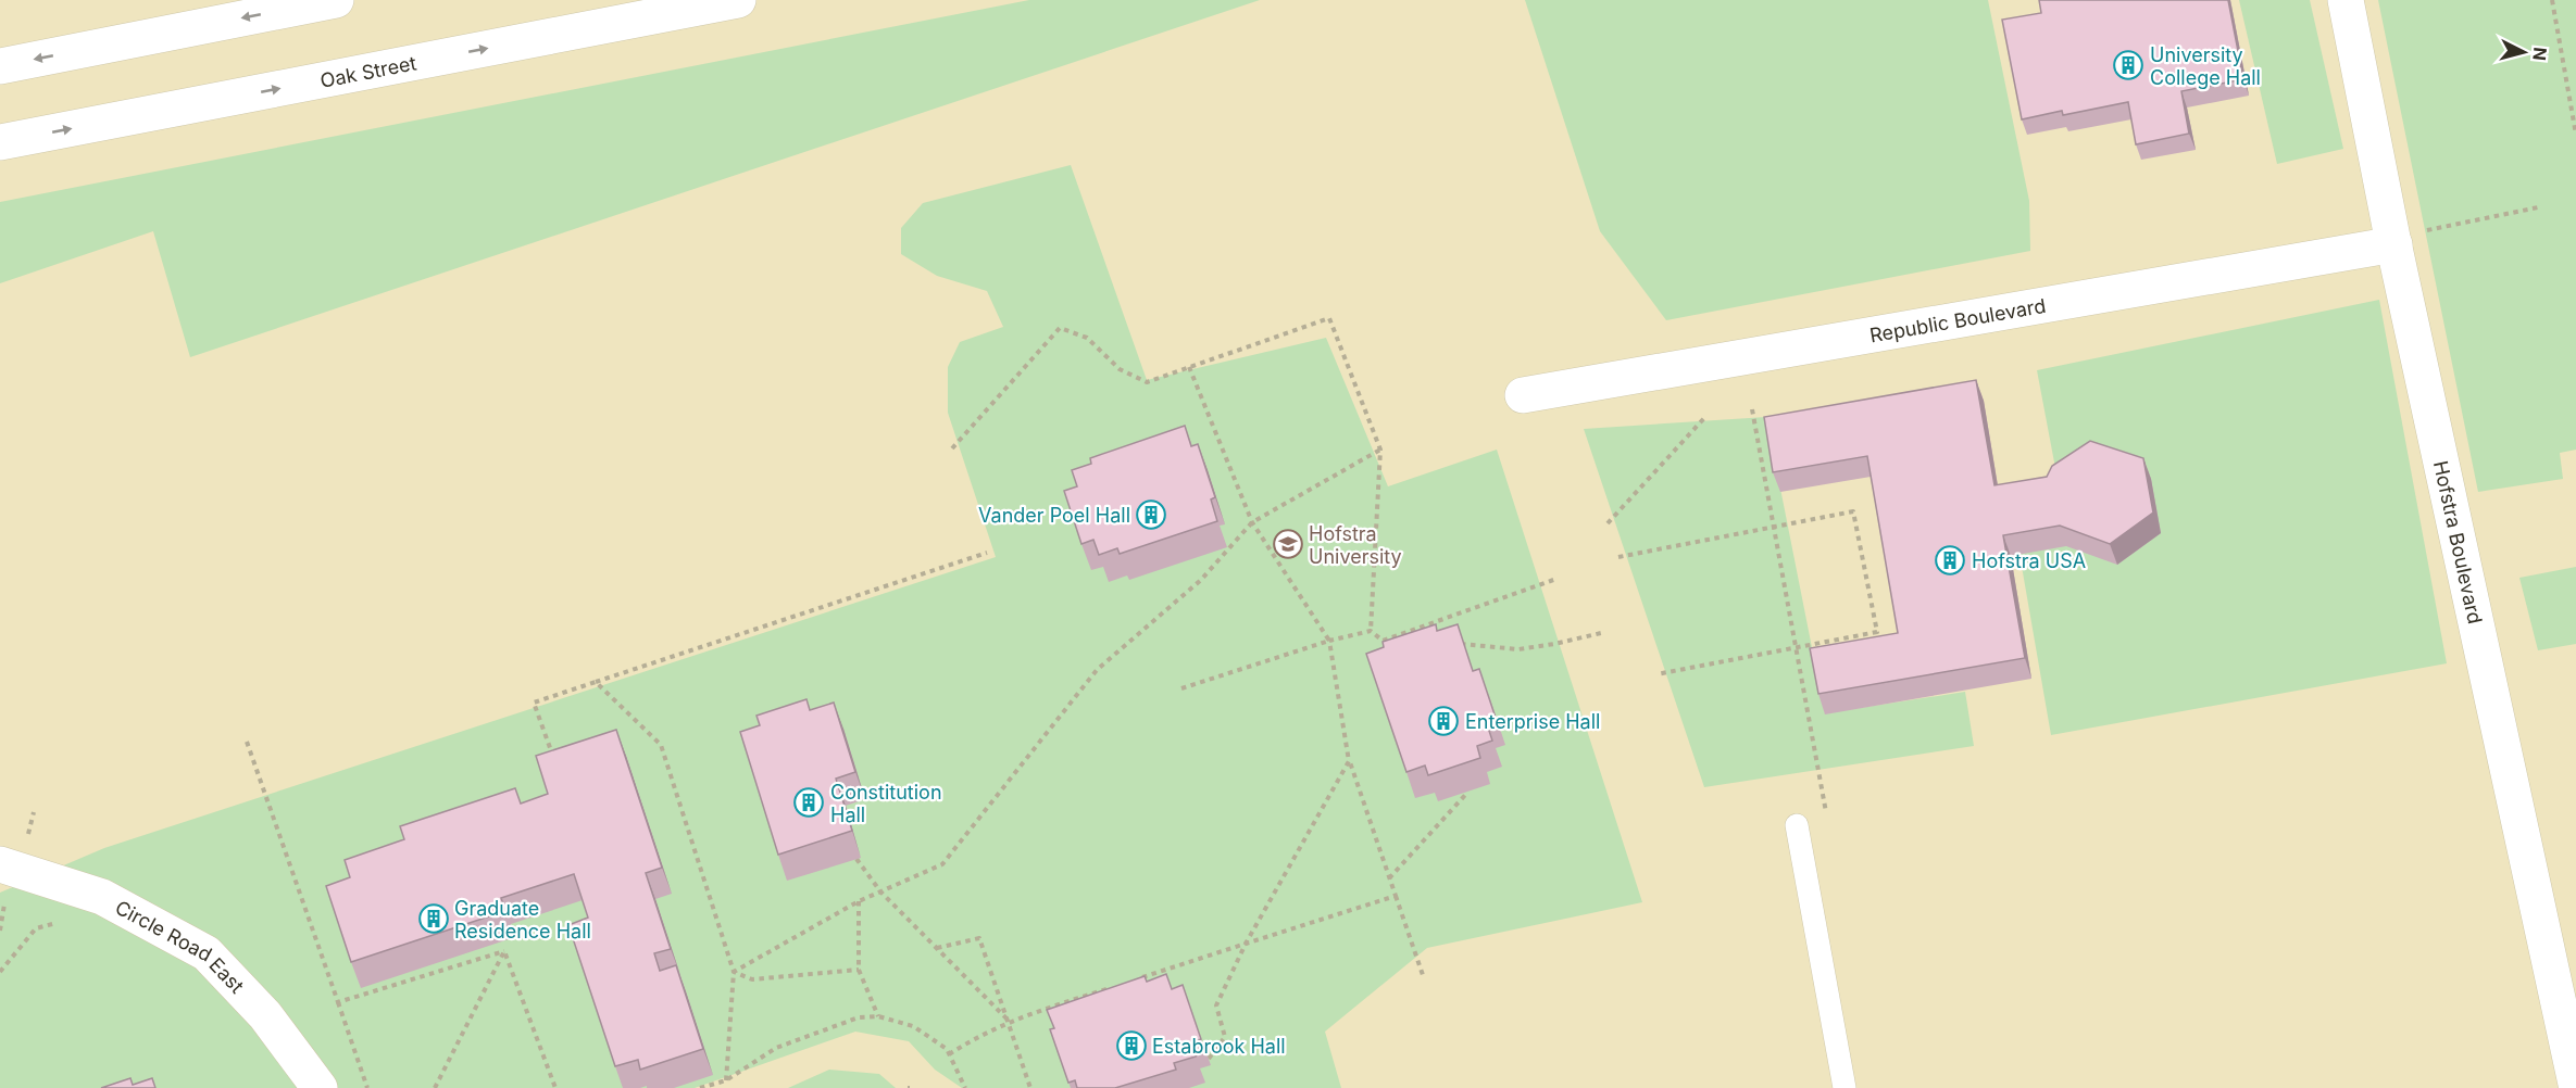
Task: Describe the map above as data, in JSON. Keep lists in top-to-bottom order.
{
  "streets": {
    "street": [
      "Oak Street",
      "Republic Boulevard",
      "Hofstra Boulevard",
      "Circle Road East"
    ]
  },
  "crossings": [
    ["Republic Boulevard", "Hofstra Boulevard"]
  ],
  "places": {
    "building": [
      "University College Hall",
      "Vander Poel Hall",
      "Hofstra USA",
      "Enterprise Hall",
      "Constitution Hall",
      "Graduate Residence Hall",
      "Estabrook Hall"
    ],
    "school or university": ["Hofstra University"]
  },
  "north": "right"
}
